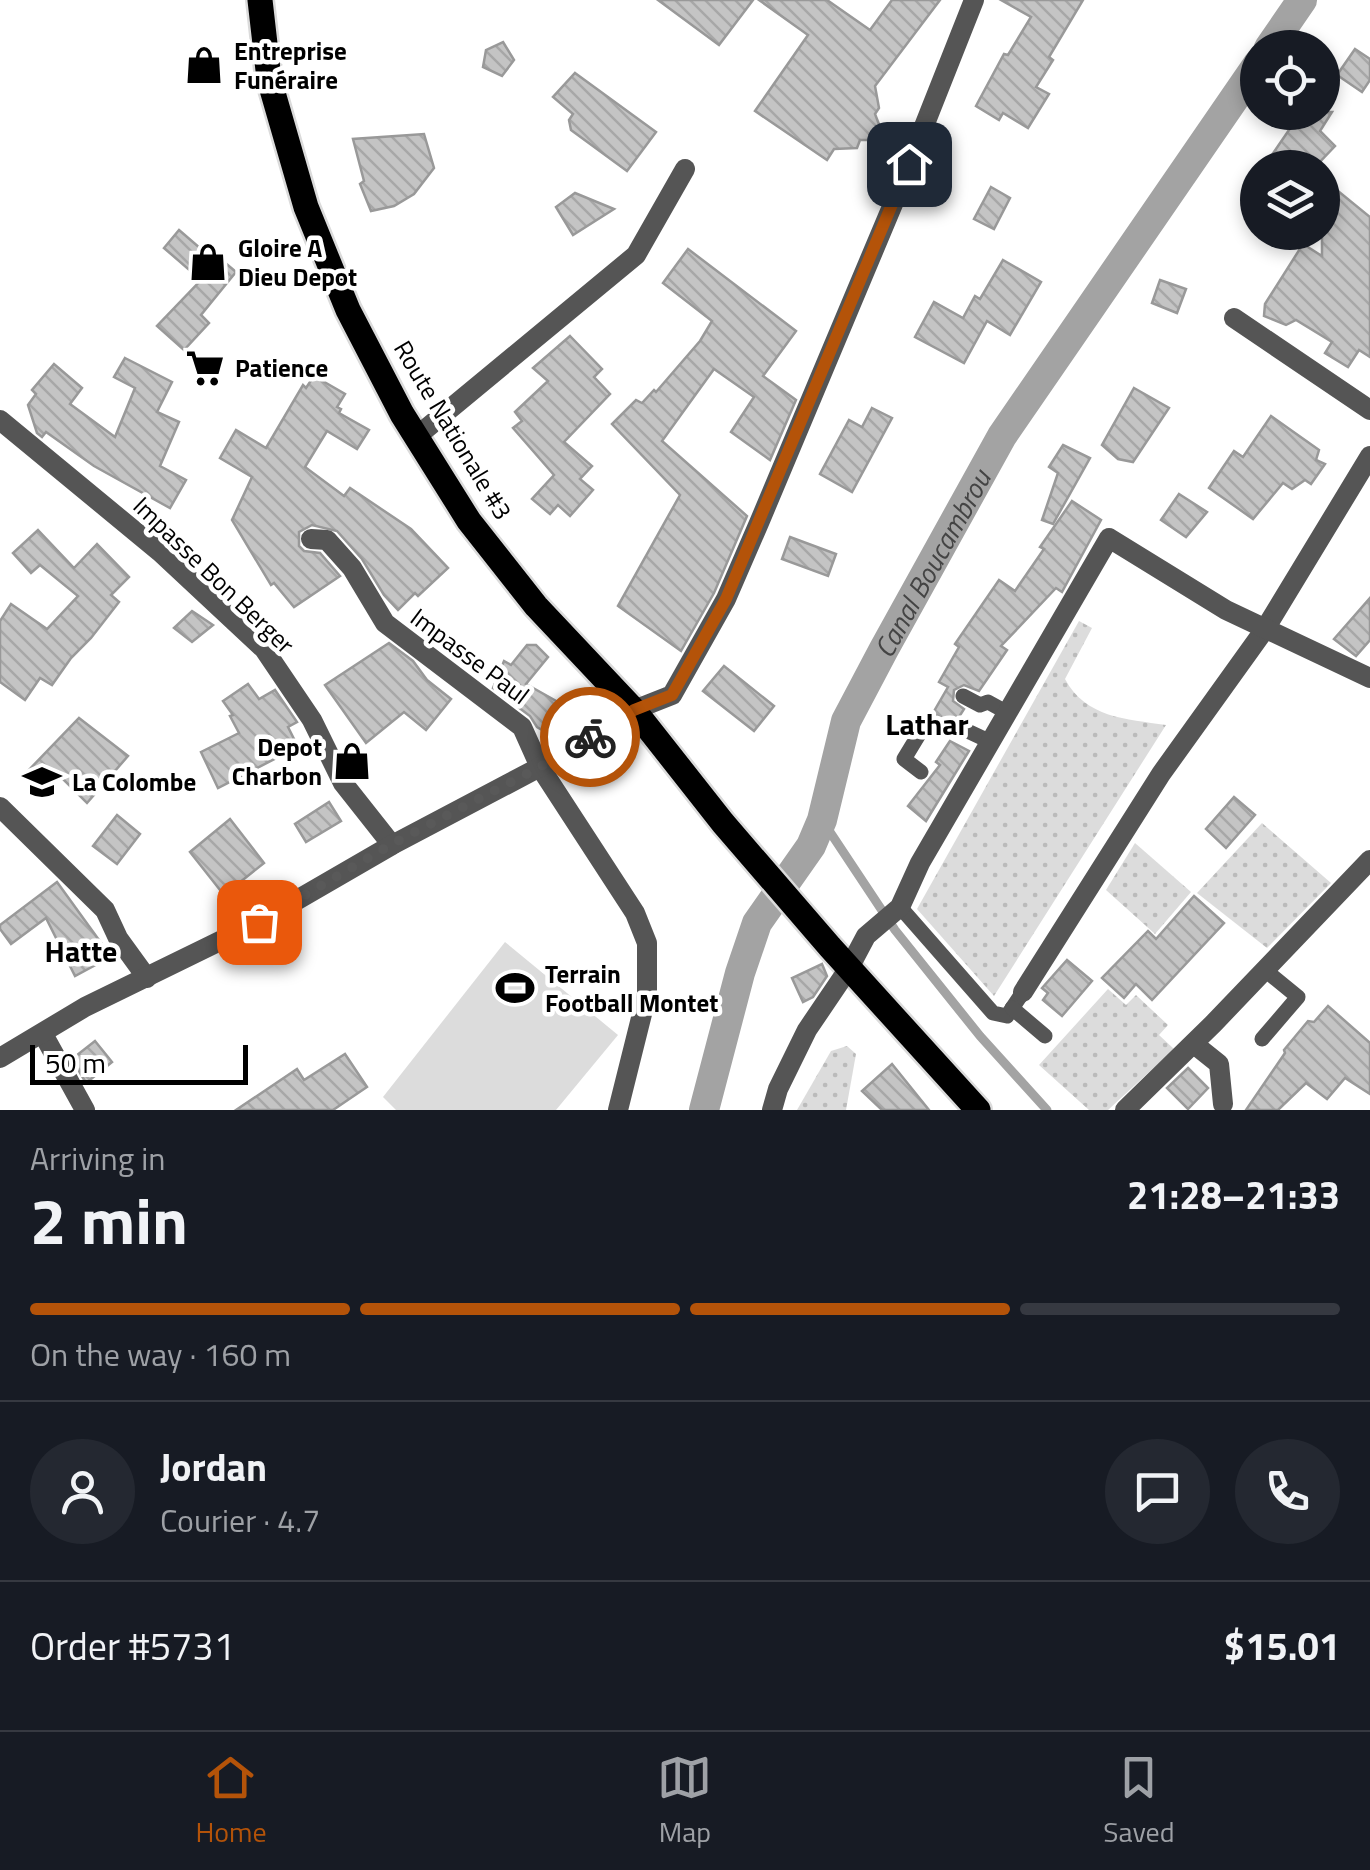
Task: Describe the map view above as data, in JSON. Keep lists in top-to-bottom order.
{
  "streets": {
    "main road": ["Route Nationale #3"],
    "street": ["Impasse Bon Berger", "Impasse Paul"]
  },
  "districts": ["Lathar", "Hatte"],
  "water": ["Canal Boucambrou"],
  "places": {
    "shop": ["Entreprise Funéraire", "Gloire A Dieu Depot", "Depot Charbon"],
    "supermarket": ["Patience"],
    "school or university": ["La Colombe"],
    "sports": ["Terrain Football Montet"]
  },
  "scale_bar": "50 m",
  "page": {
    "scale": "50 m",
    "heading": ["2 min", "Arriving in", "21:28–21:33"],
    "panel": [
      "Jordan",
      "Courier · 4.7",
      "Order #5731",
      "$15.01"
    ],
    "bar": "On the way · 160 m",
    "tabs": ["Home", "Map", "Saved"]
  }
}
